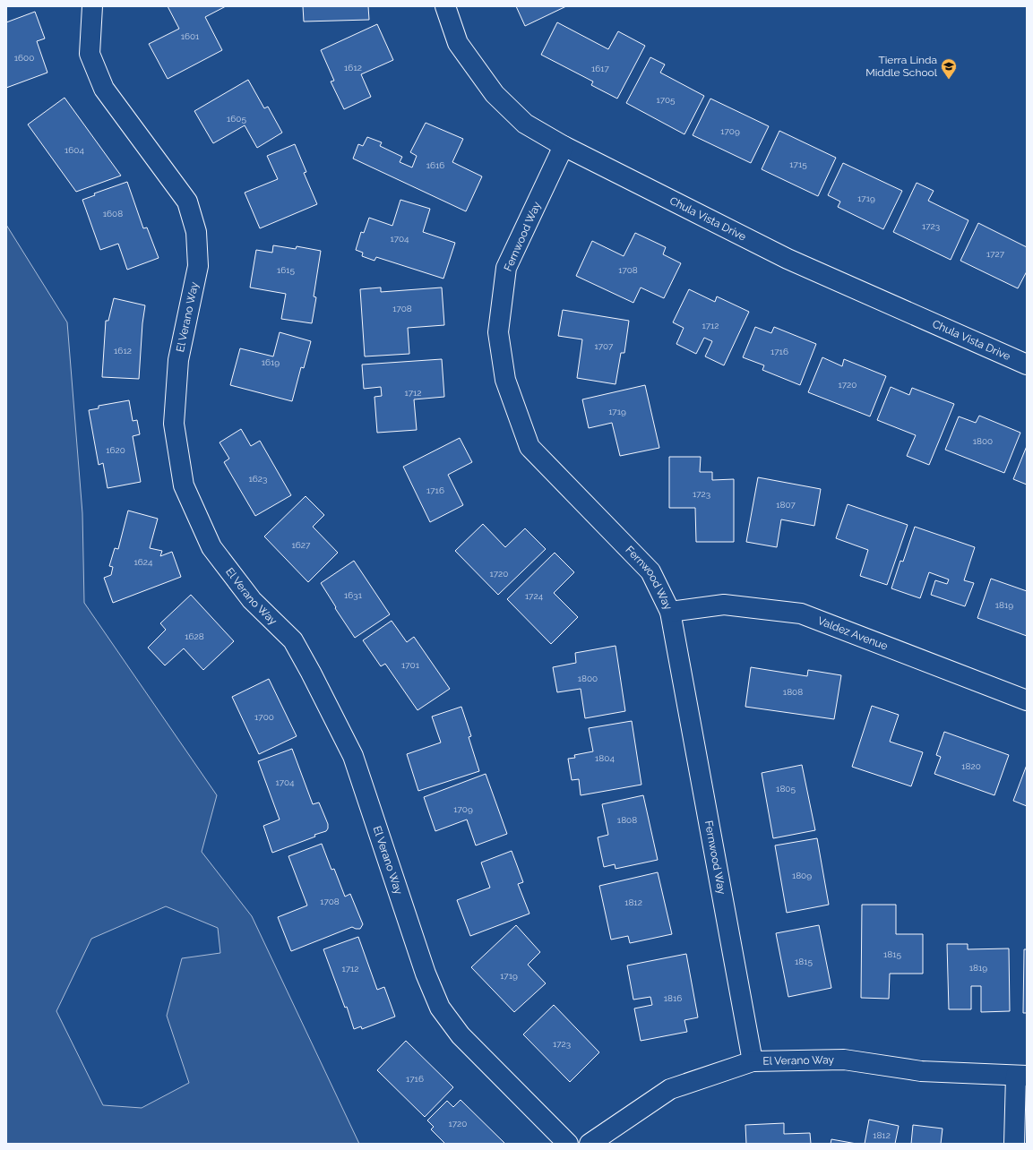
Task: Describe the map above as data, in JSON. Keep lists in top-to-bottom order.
{
  "streets": {
    "street": [
      "Chula Vista Drive",
      "Fernwood Way",
      "El Verano Way",
      "Valdez Avenue"
    ]
  },
  "crossings": [
    ["Chula Vista Drive", "Fernwood Way"],
    ["Fernwood Way", "El Verano Way"],
    ["Fernwood Way", "Valdez Avenue"]
  ],
  "places": {
    "school or university": ["Tierra Linda Middle School"]
  },
  "house_numbers": [
    "1601",
    "1600",
    "1612",
    "1617",
    "1705",
    "1605",
    "1709",
    "1604",
    "1715",
    "1616",
    "1719",
    "1608",
    "1723",
    "1704",
    "1727",
    "1615",
    "1708",
    "1708",
    "1712",
    "1707",
    "1612",
    "1716",
    "1619",
    "1720",
    "1712",
    "1719",
    "1800",
    "1620",
    "1623",
    "1716",
    "1723",
    "1807",
    "1627",
    "1624",
    "1720",
    "1631",
    "1724",
    "1819",
    "1628",
    "1701",
    "1800",
    "1808",
    "1700",
    "1804",
    "1820",
    "1704",
    "1805",
    "1709",
    "1808",
    "1809",
    "1708",
    "1812",
    "1815",
    "1815",
    "1819",
    "1712",
    "1719",
    "1816",
    "1723",
    "1716",
    "1720",
    "1812"
  ]
}
